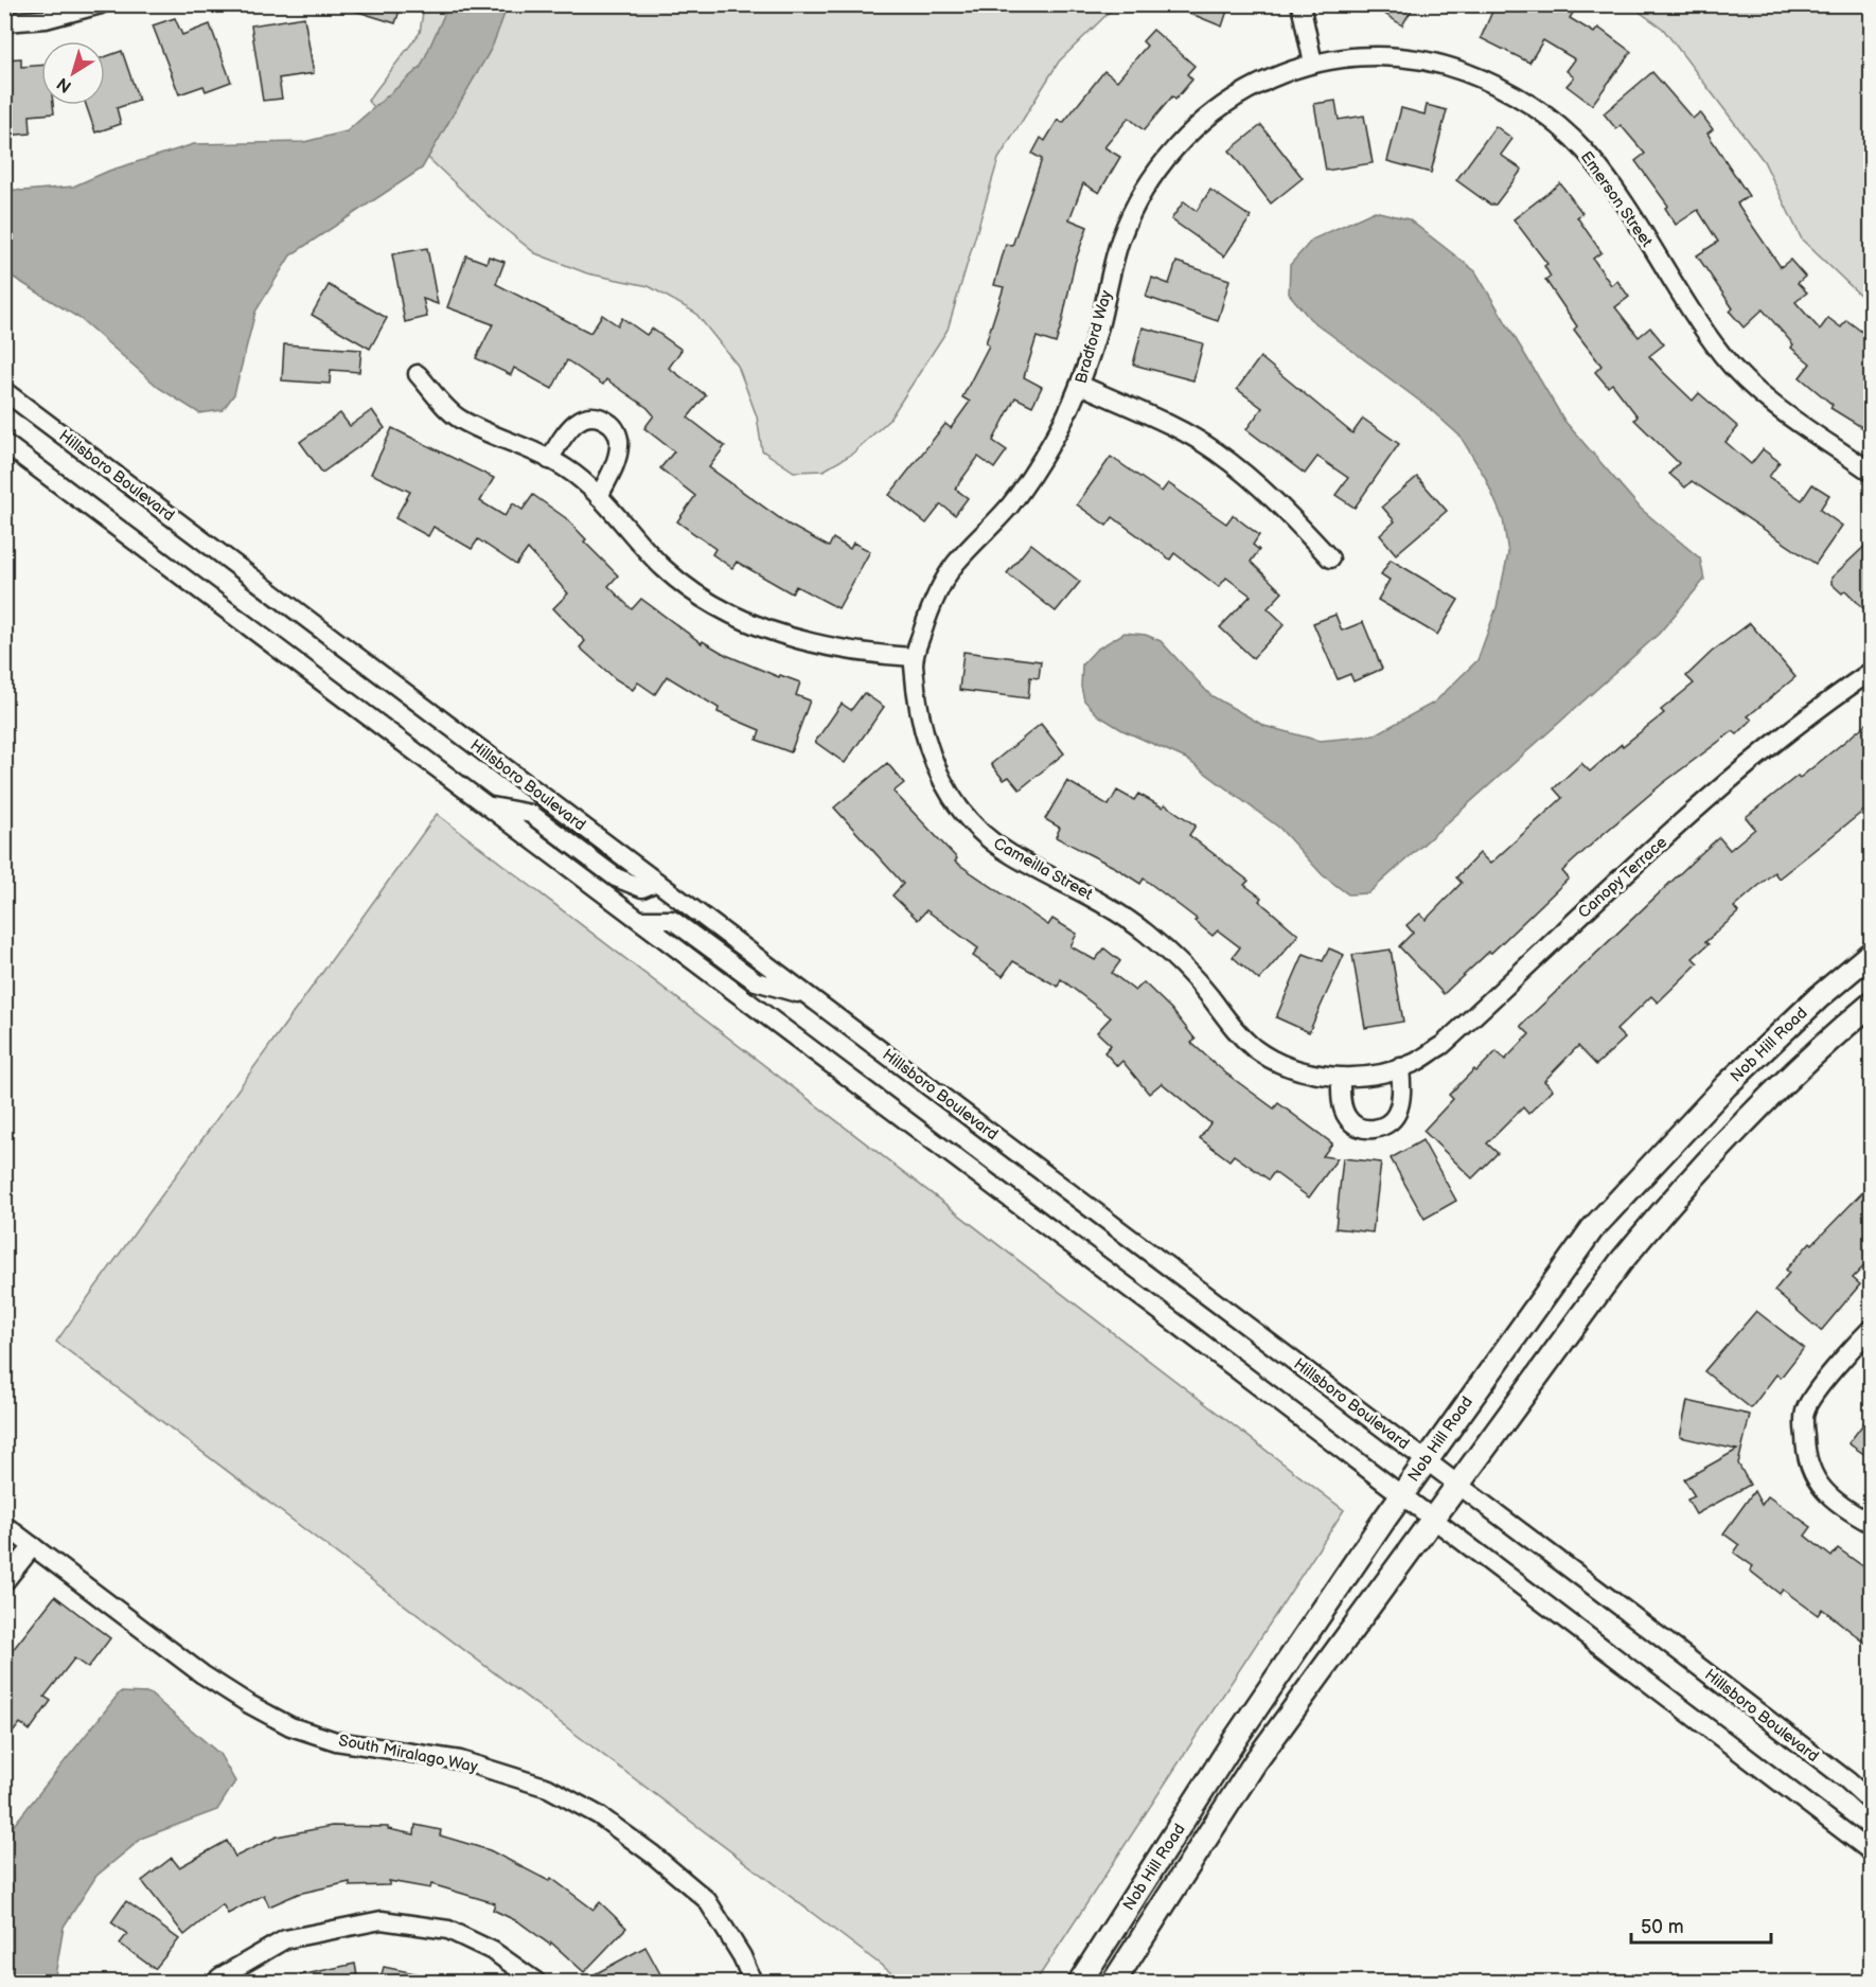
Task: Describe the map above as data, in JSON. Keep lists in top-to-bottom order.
{
  "streets": {
    "main road": ["Nob Hill Road"],
    "street": [
      "Emerson Street",
      "Bradford Way",
      "Hillsboro Boulevard",
      "Cameilla Street",
      "Canopy Terrace",
      "South Miralago Way"
    ]
  },
  "crossings": [
    ["Emerson Street", "Bradford Way"],
    ["Bradford Way", "Cameilla Street"],
    ["Hillsboro Boulevard", "Nob Hill Road"],
    ["Cameilla Street", "Canopy Terrace"]
  ],
  "scale_bar": "50 m",
  "north": "bottom left"
}
